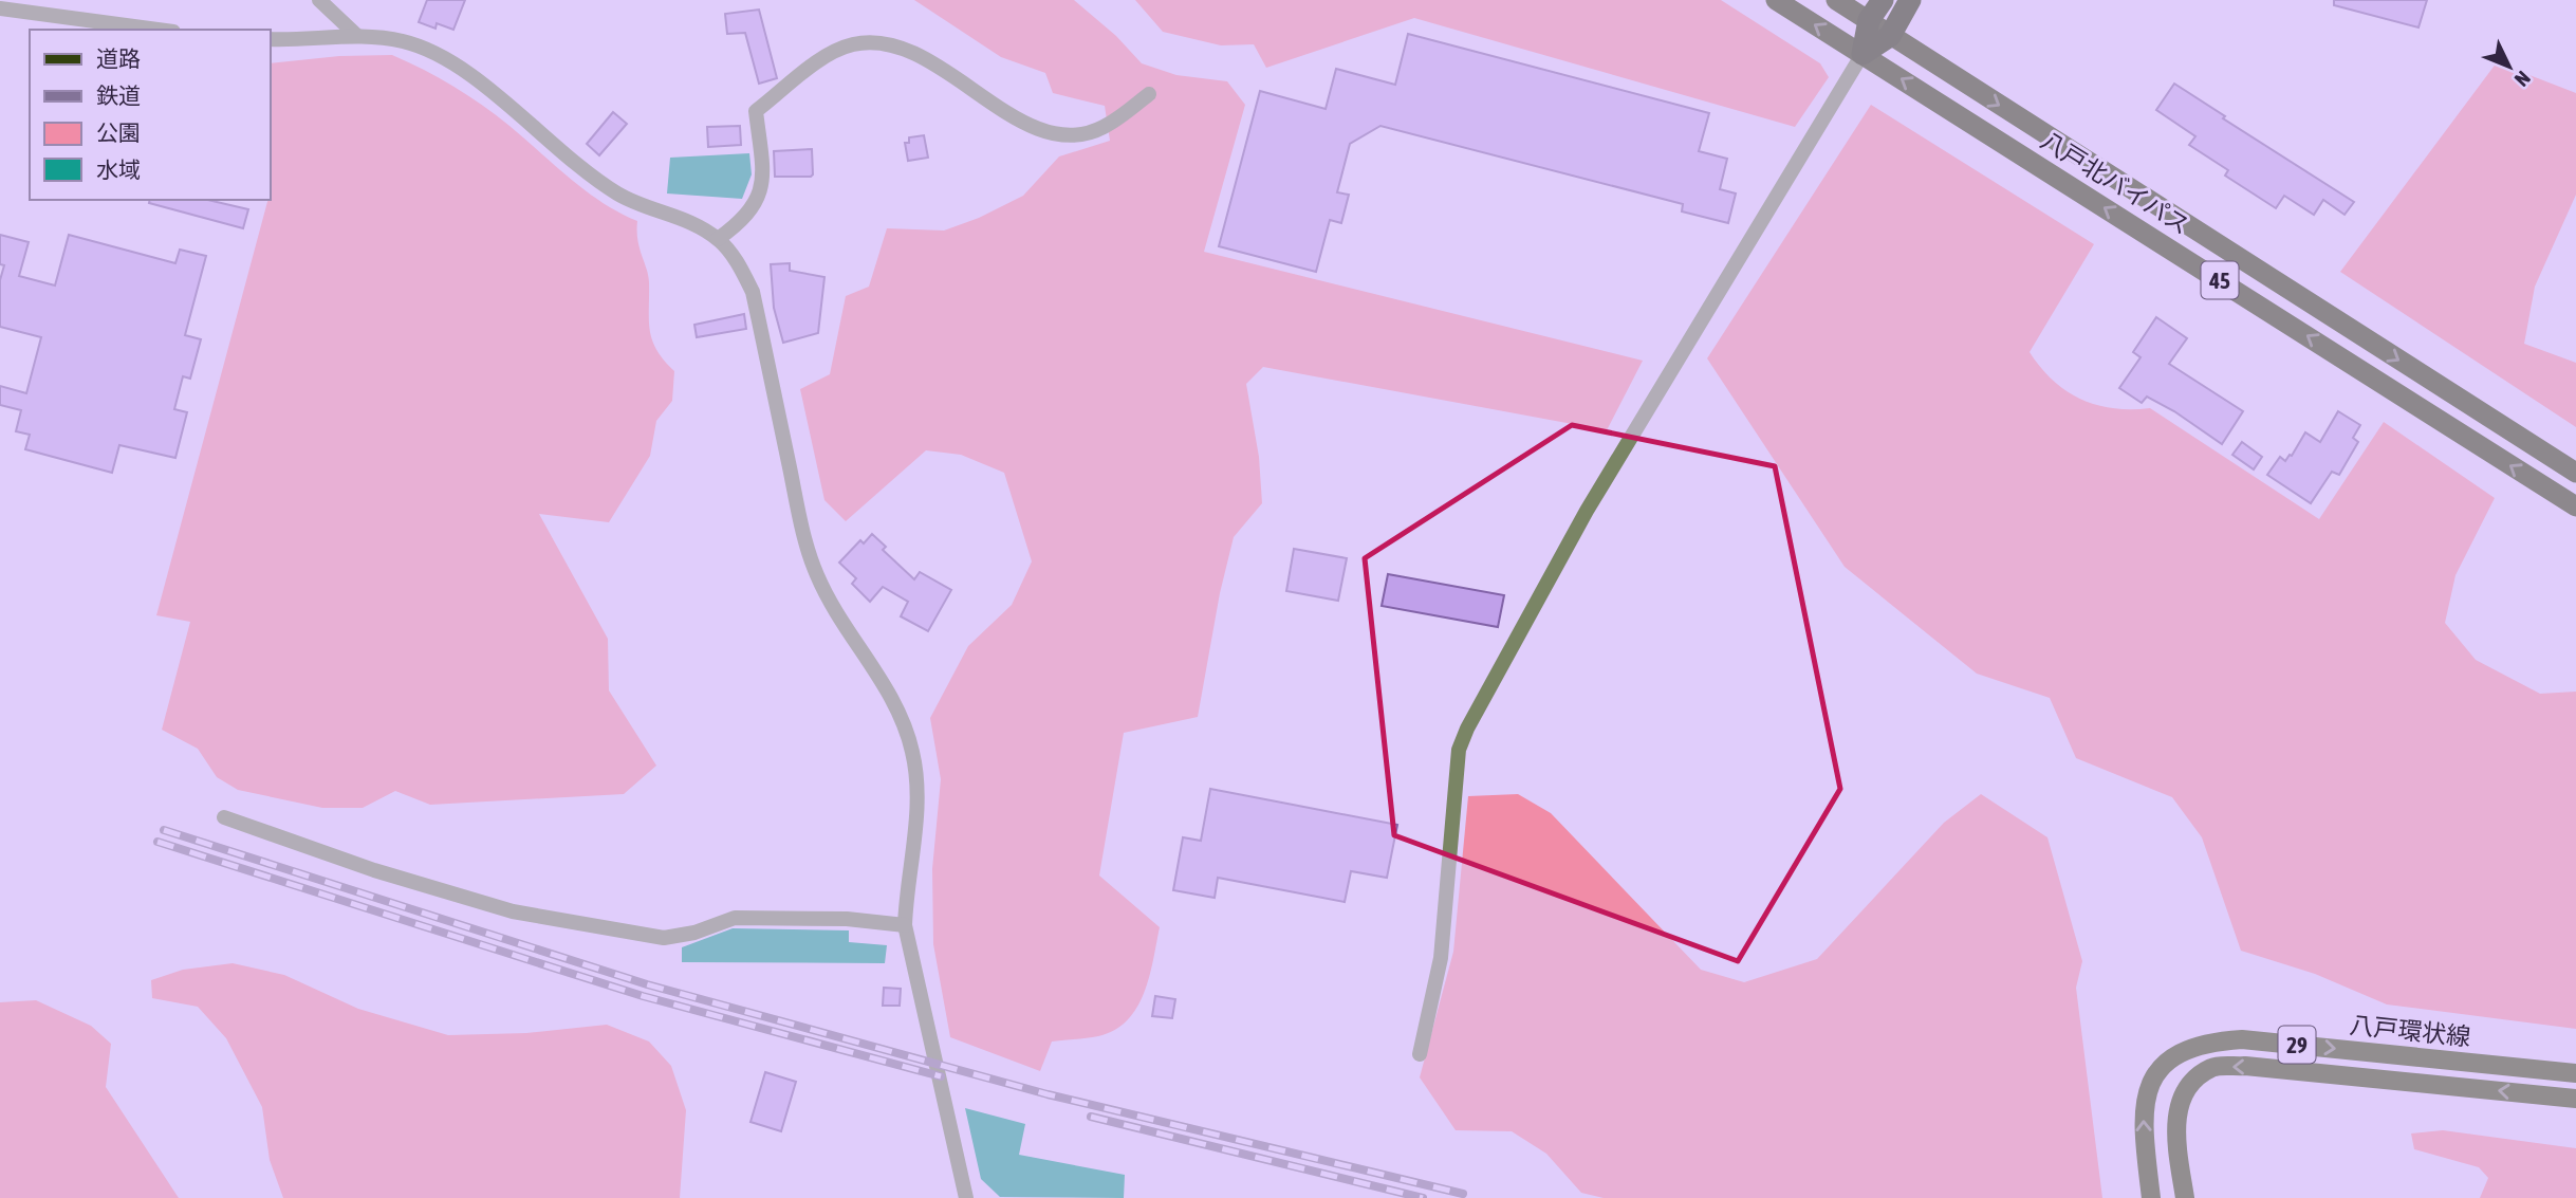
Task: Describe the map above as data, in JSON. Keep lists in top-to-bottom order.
{
  "streets": {
    "highway": ["八戸北バイパス", "45"],
    "main road": ["八戸環状線", "29"]
  },
  "legend": [
    "道路",
    "鉄道",
    "公園",
    "水域"
  ],
  "north": "bottom right"
}
